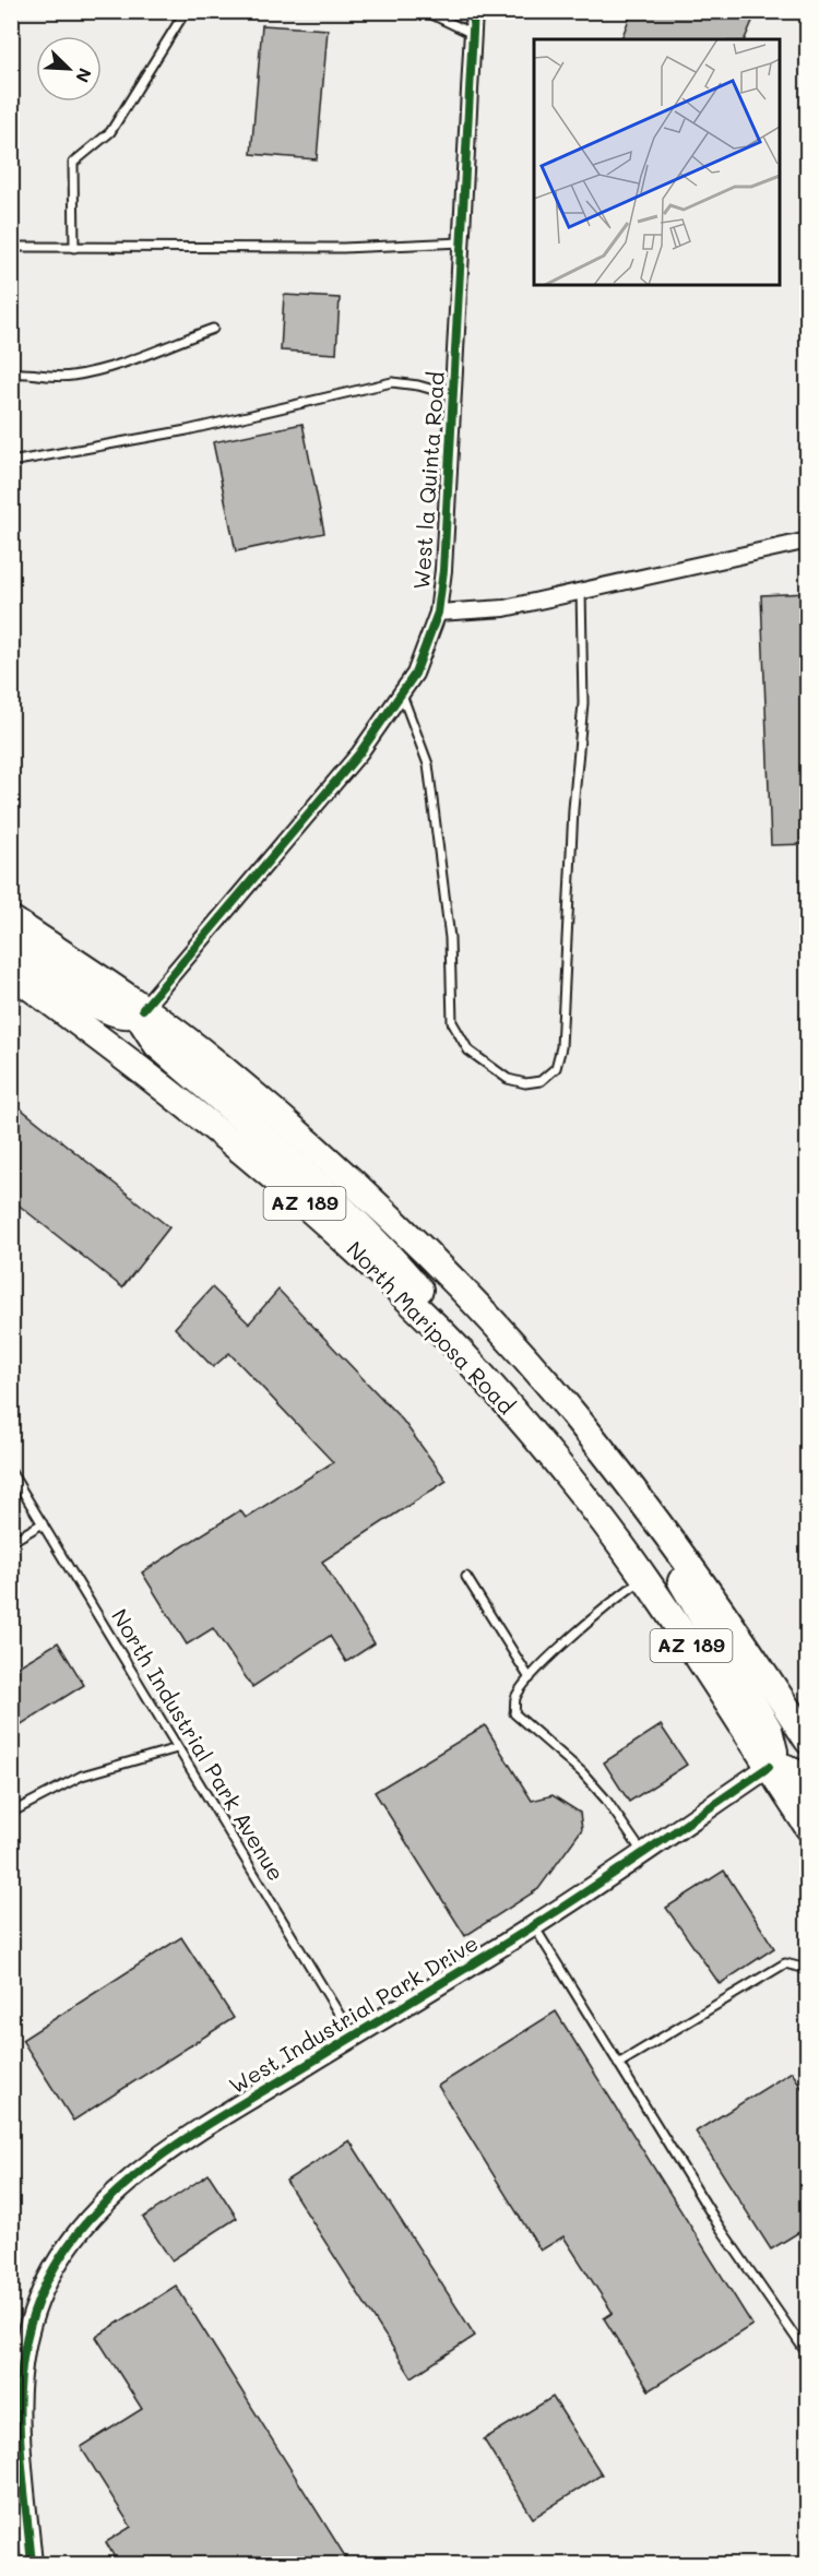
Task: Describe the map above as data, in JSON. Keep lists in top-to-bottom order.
{
  "streets": {
    "highway": ["AZ 189", "North Mariposa Road"],
    "street": ["West la Quinta Road", "West Industrial Park Drive"],
    "lane": ["North Industrial Park Avenue"]
  },
  "crossings": [
    ["West la Quinta Road", "AZ 189"],
    ["North Mariposa Road", "West Industrial Park Drive"],
    ["North Industrial Park Avenue", "West Industrial Park Drive"]
  ],
  "north": "bottom right"
}
